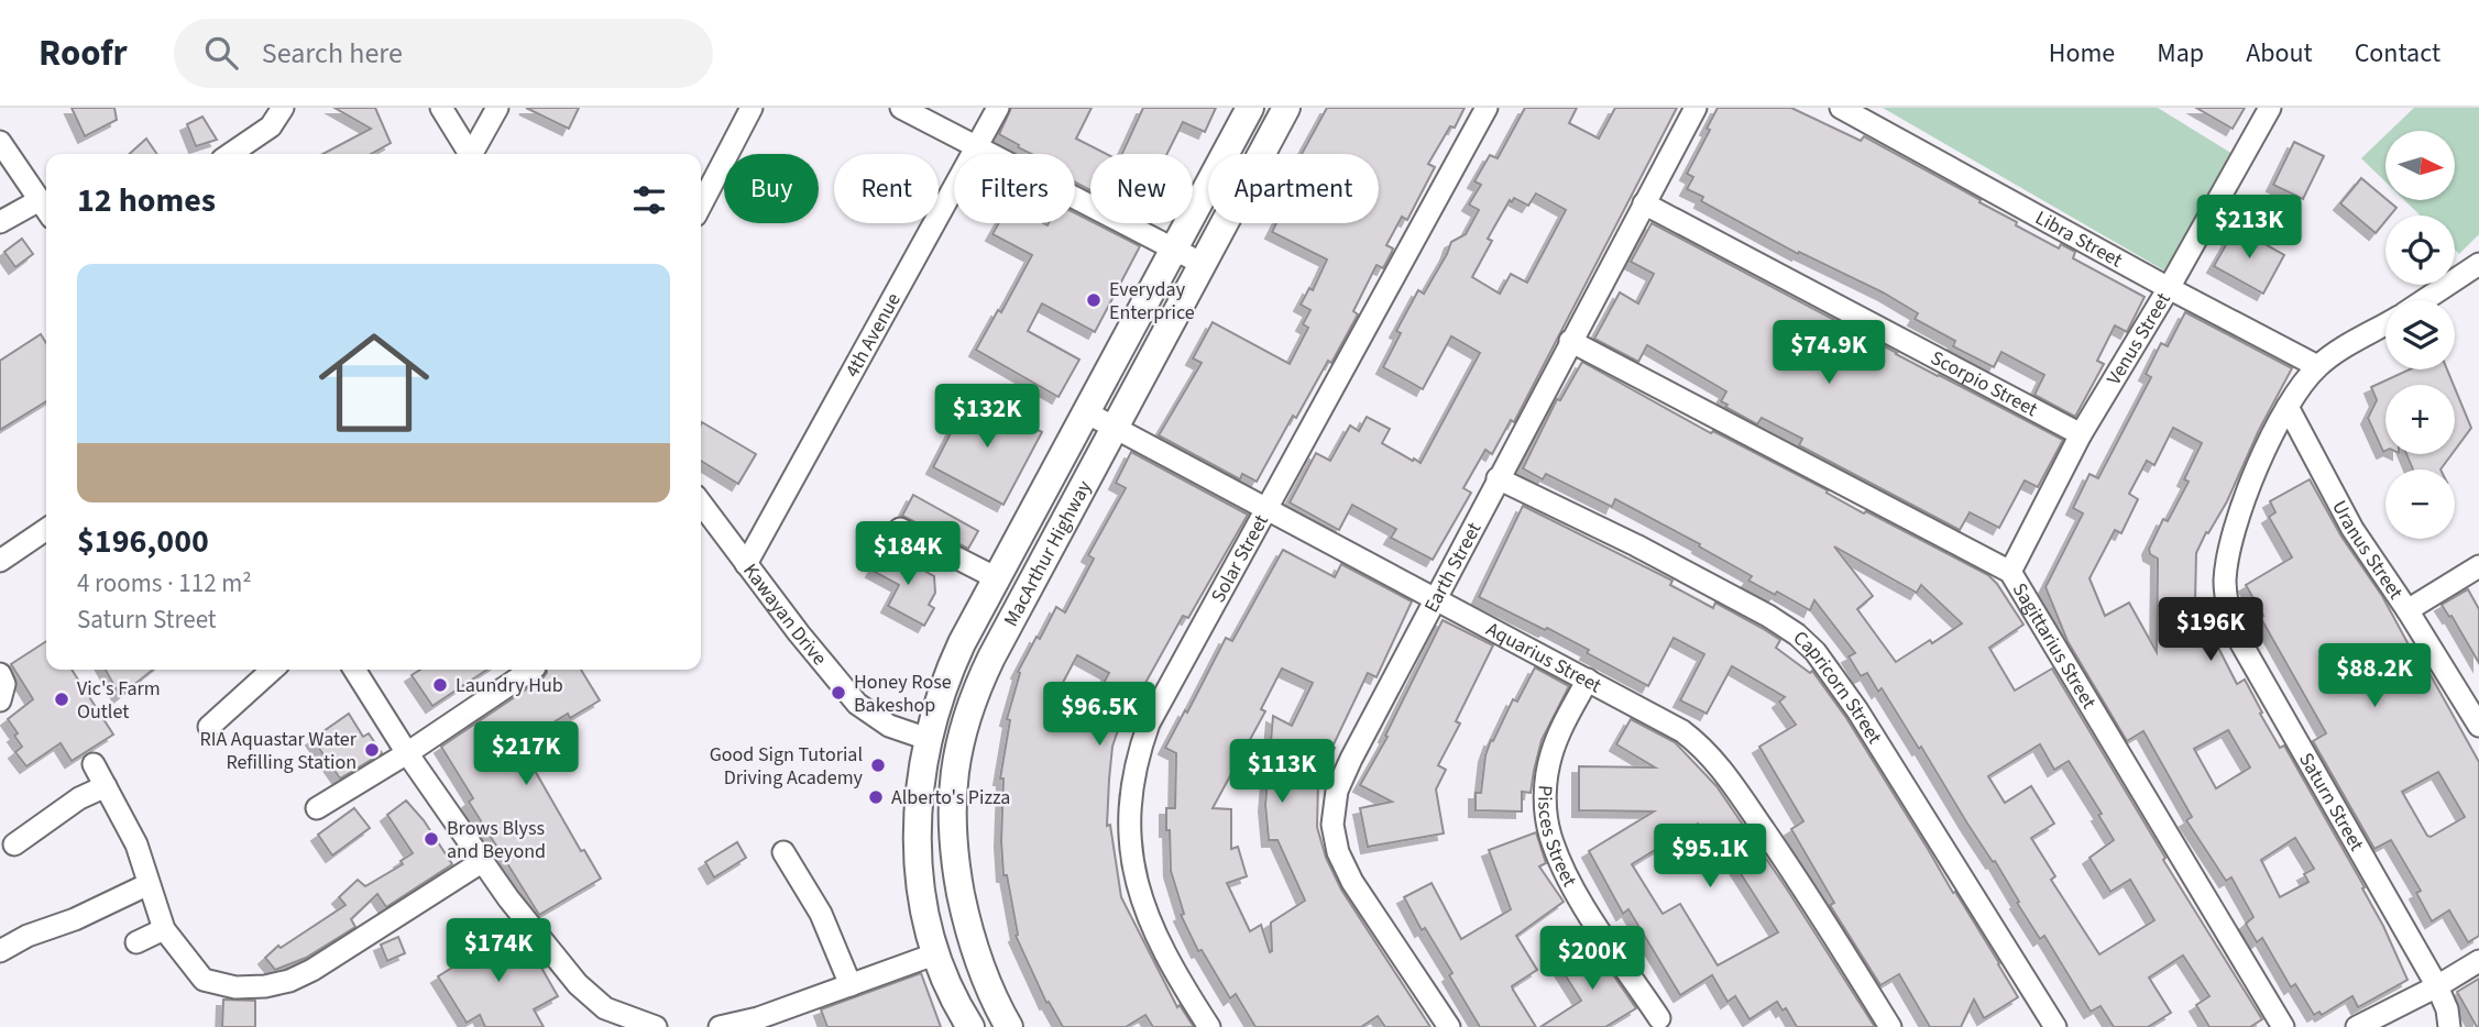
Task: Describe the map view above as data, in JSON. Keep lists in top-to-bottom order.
{
  "streets": {
    "main road": ["MacArthur Highway"],
    "street": [
      "Libra Street",
      "4th Avenue",
      "Venus Street",
      "Scorpio Street",
      "Uranus Street",
      "Solar Street",
      "Earth Street",
      "Kawayan Drive",
      "Sagittarius Street",
      "Aquarius Street",
      "Capricorn Street",
      "Saturn Street",
      "Pisces Street"
    ]
  },
  "crossings": [
    ["Libra Street", "Venus Street"],
    ["Libra Street", "Saturn Street"],
    ["4th Avenue", "Kawayan Drive"],
    ["Venus Street", "Scorpio Street"],
    ["Venus Street", "Sagittarius Street"],
    ["Scorpio Street", "Earth Street"],
    ["Uranus Street", "Saturn Street"],
    ["MacArthur Highway", "Kawayan Drive"],
    ["MacArthur Highway", "Aquarius Street"],
    ["Solar Street", "Aquarius Street"],
    ["Earth Street", "Sagittarius Street"],
    ["Earth Street", "Aquarius Street"],
    ["Earth Street", "Capricorn Street"],
    ["Aquarius Street", "Pisces Street"]
  ],
  "places": [
    "Everyday Enterprice",
    "Laundry Hub",
    "Honey Rose Bakeshop",
    "Vic's Farm Outlet",
    "RIA Aquastar Water Refilling Station",
    "Good Sign Tutorial Driving Academy",
    "Alberto's Pizza",
    "Brows Blyss and Beyond"
  ],
  "north": "right",
  "page": {
    "header": "Roofr",
    "search": "Search here",
    "nav": [
      "Home",
      "Map",
      "About",
      "Contact"
    ],
    "map_buttons": ["+", "−"],
    "chip": [
      "Buy",
      "Rent",
      "Filters",
      "New",
      "Apartment"
    ],
    "heading": "12 homes",
    "price": [
      "$213K",
      "$74.9K",
      "$132K",
      "$184K",
      "$196K",
      "$88.2K",
      "$96.5K",
      "$217K",
      "$113K",
      "$95.1K",
      "$174K",
      "$200K"
    ],
    "list": [
      {
        "name": "$196,000",
        "note": "4 rooms · 112 m² · Saturn Street"
      }
    ]
  }
}
